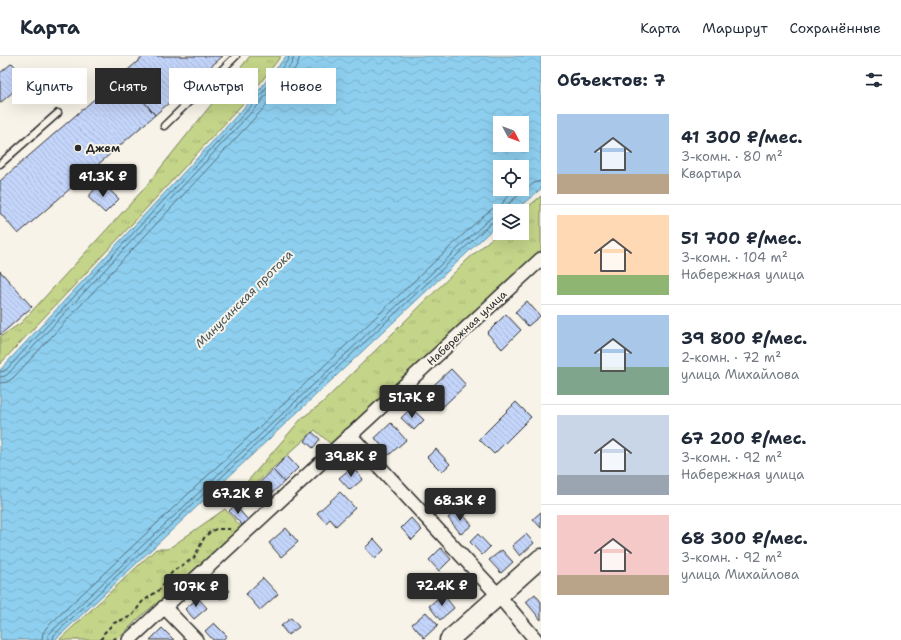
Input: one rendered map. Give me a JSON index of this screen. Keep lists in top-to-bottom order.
{
  "streets": {
    "street": ["Набережная улица"]
  },
  "water": ["Минусинская протока"],
  "places": ["Джем"],
  "north": "bottom right",
  "page": {
    "header": "Карта",
    "nav": ["Карта", "Маршрут", "Сохранённые"],
    "heading": "Объектов: 7",
    "chip": [
      "Купить",
      "Снять",
      "Фильтры",
      "Новое"
    ],
    "list": [
      {
        "name": "41 300 ₽/мес.",
        "note": "3-комн. · 80 m² · Квартира"
      },
      {
        "name": "51 700 ₽/мес.",
        "note": "3-комн. · 104 m² · Набережная улица"
      },
      {
        "name": "39 800 ₽/мес.",
        "note": "2-комн. · 72 m² · улица Михайлова"
      },
      {
        "name": "67 200 ₽/мес.",
        "note": "3-комн. · 92 m² · Набережная улица"
      },
      {
        "name": "68 300 ₽/мес.",
        "note": "3-комн. · 92 m² · улица Михайлова"
      }
    ],
    "price": [
      "41.3K ₽",
      "51.7K ₽",
      "39.8K ₽",
      "67.2K ₽",
      "68.3K ₽",
      "72.4K ₽",
      "107K ₽"
    ]
  }
}
